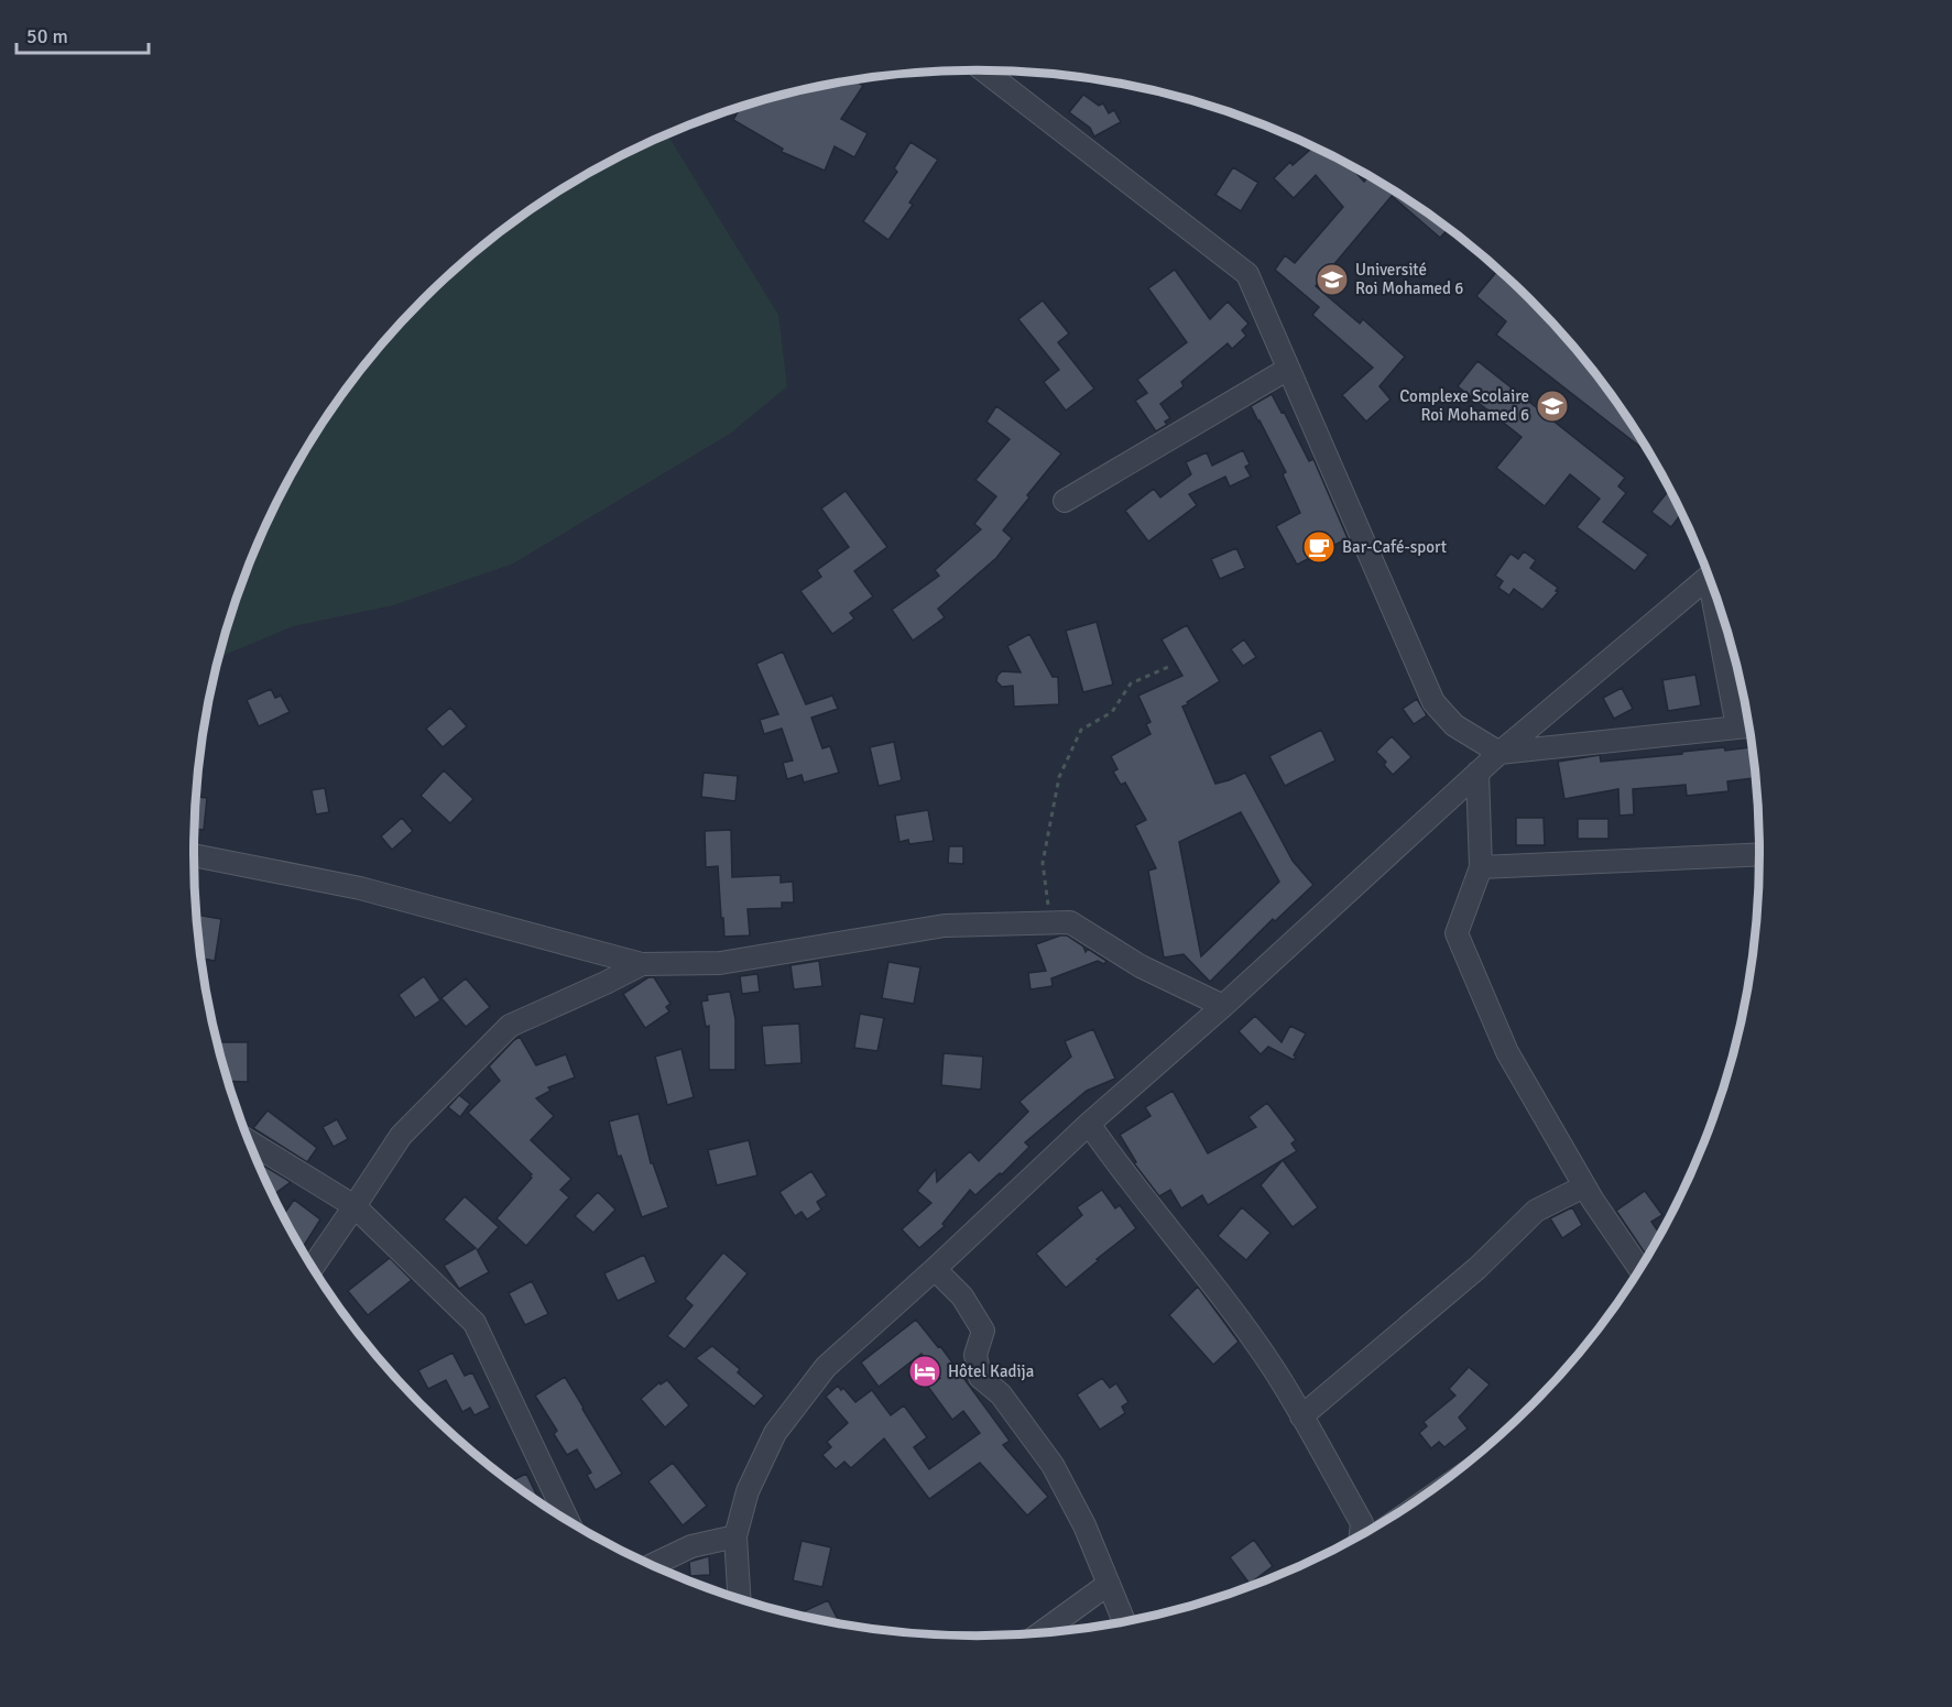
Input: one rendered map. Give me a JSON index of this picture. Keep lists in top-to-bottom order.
{
  "places": {
    "school or university": ["Université Roi Mohamed 6", "Complexe Scolaire Roi Mohamed 6"],
    "cafe": ["Bar-Café-sport"],
    "hotel": ["Hôtel Kadija"]
  },
  "scale_bar": "50 m"
}
